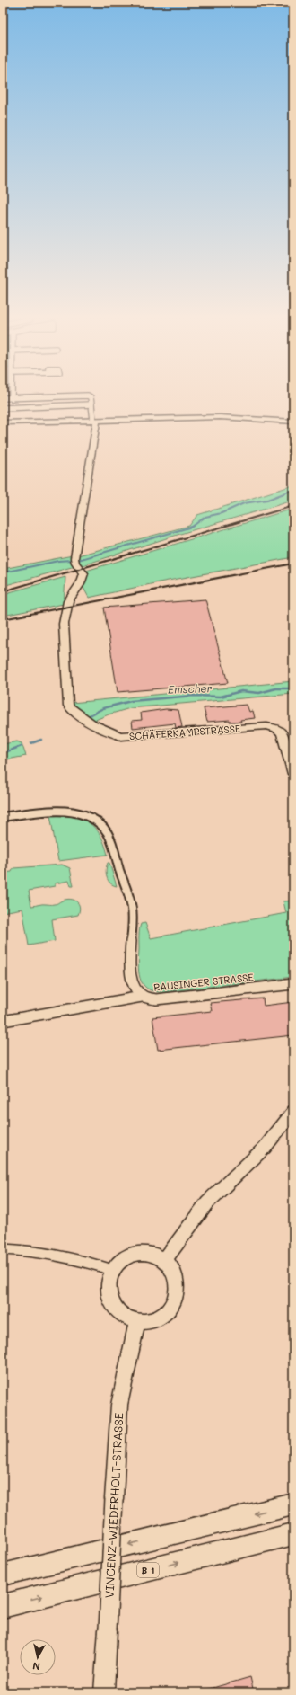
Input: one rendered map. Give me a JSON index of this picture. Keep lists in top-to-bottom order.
{
  "streets": {
    "highway": ["B 1"],
    "street": ["SCHÄFERKAMPSTRASSE", "RAUSINGER STRASSE", "VINCENZ-WIEDERHOLT-STRASSE"]
  },
  "water": ["Emscher"],
  "north": "bottom"
}
